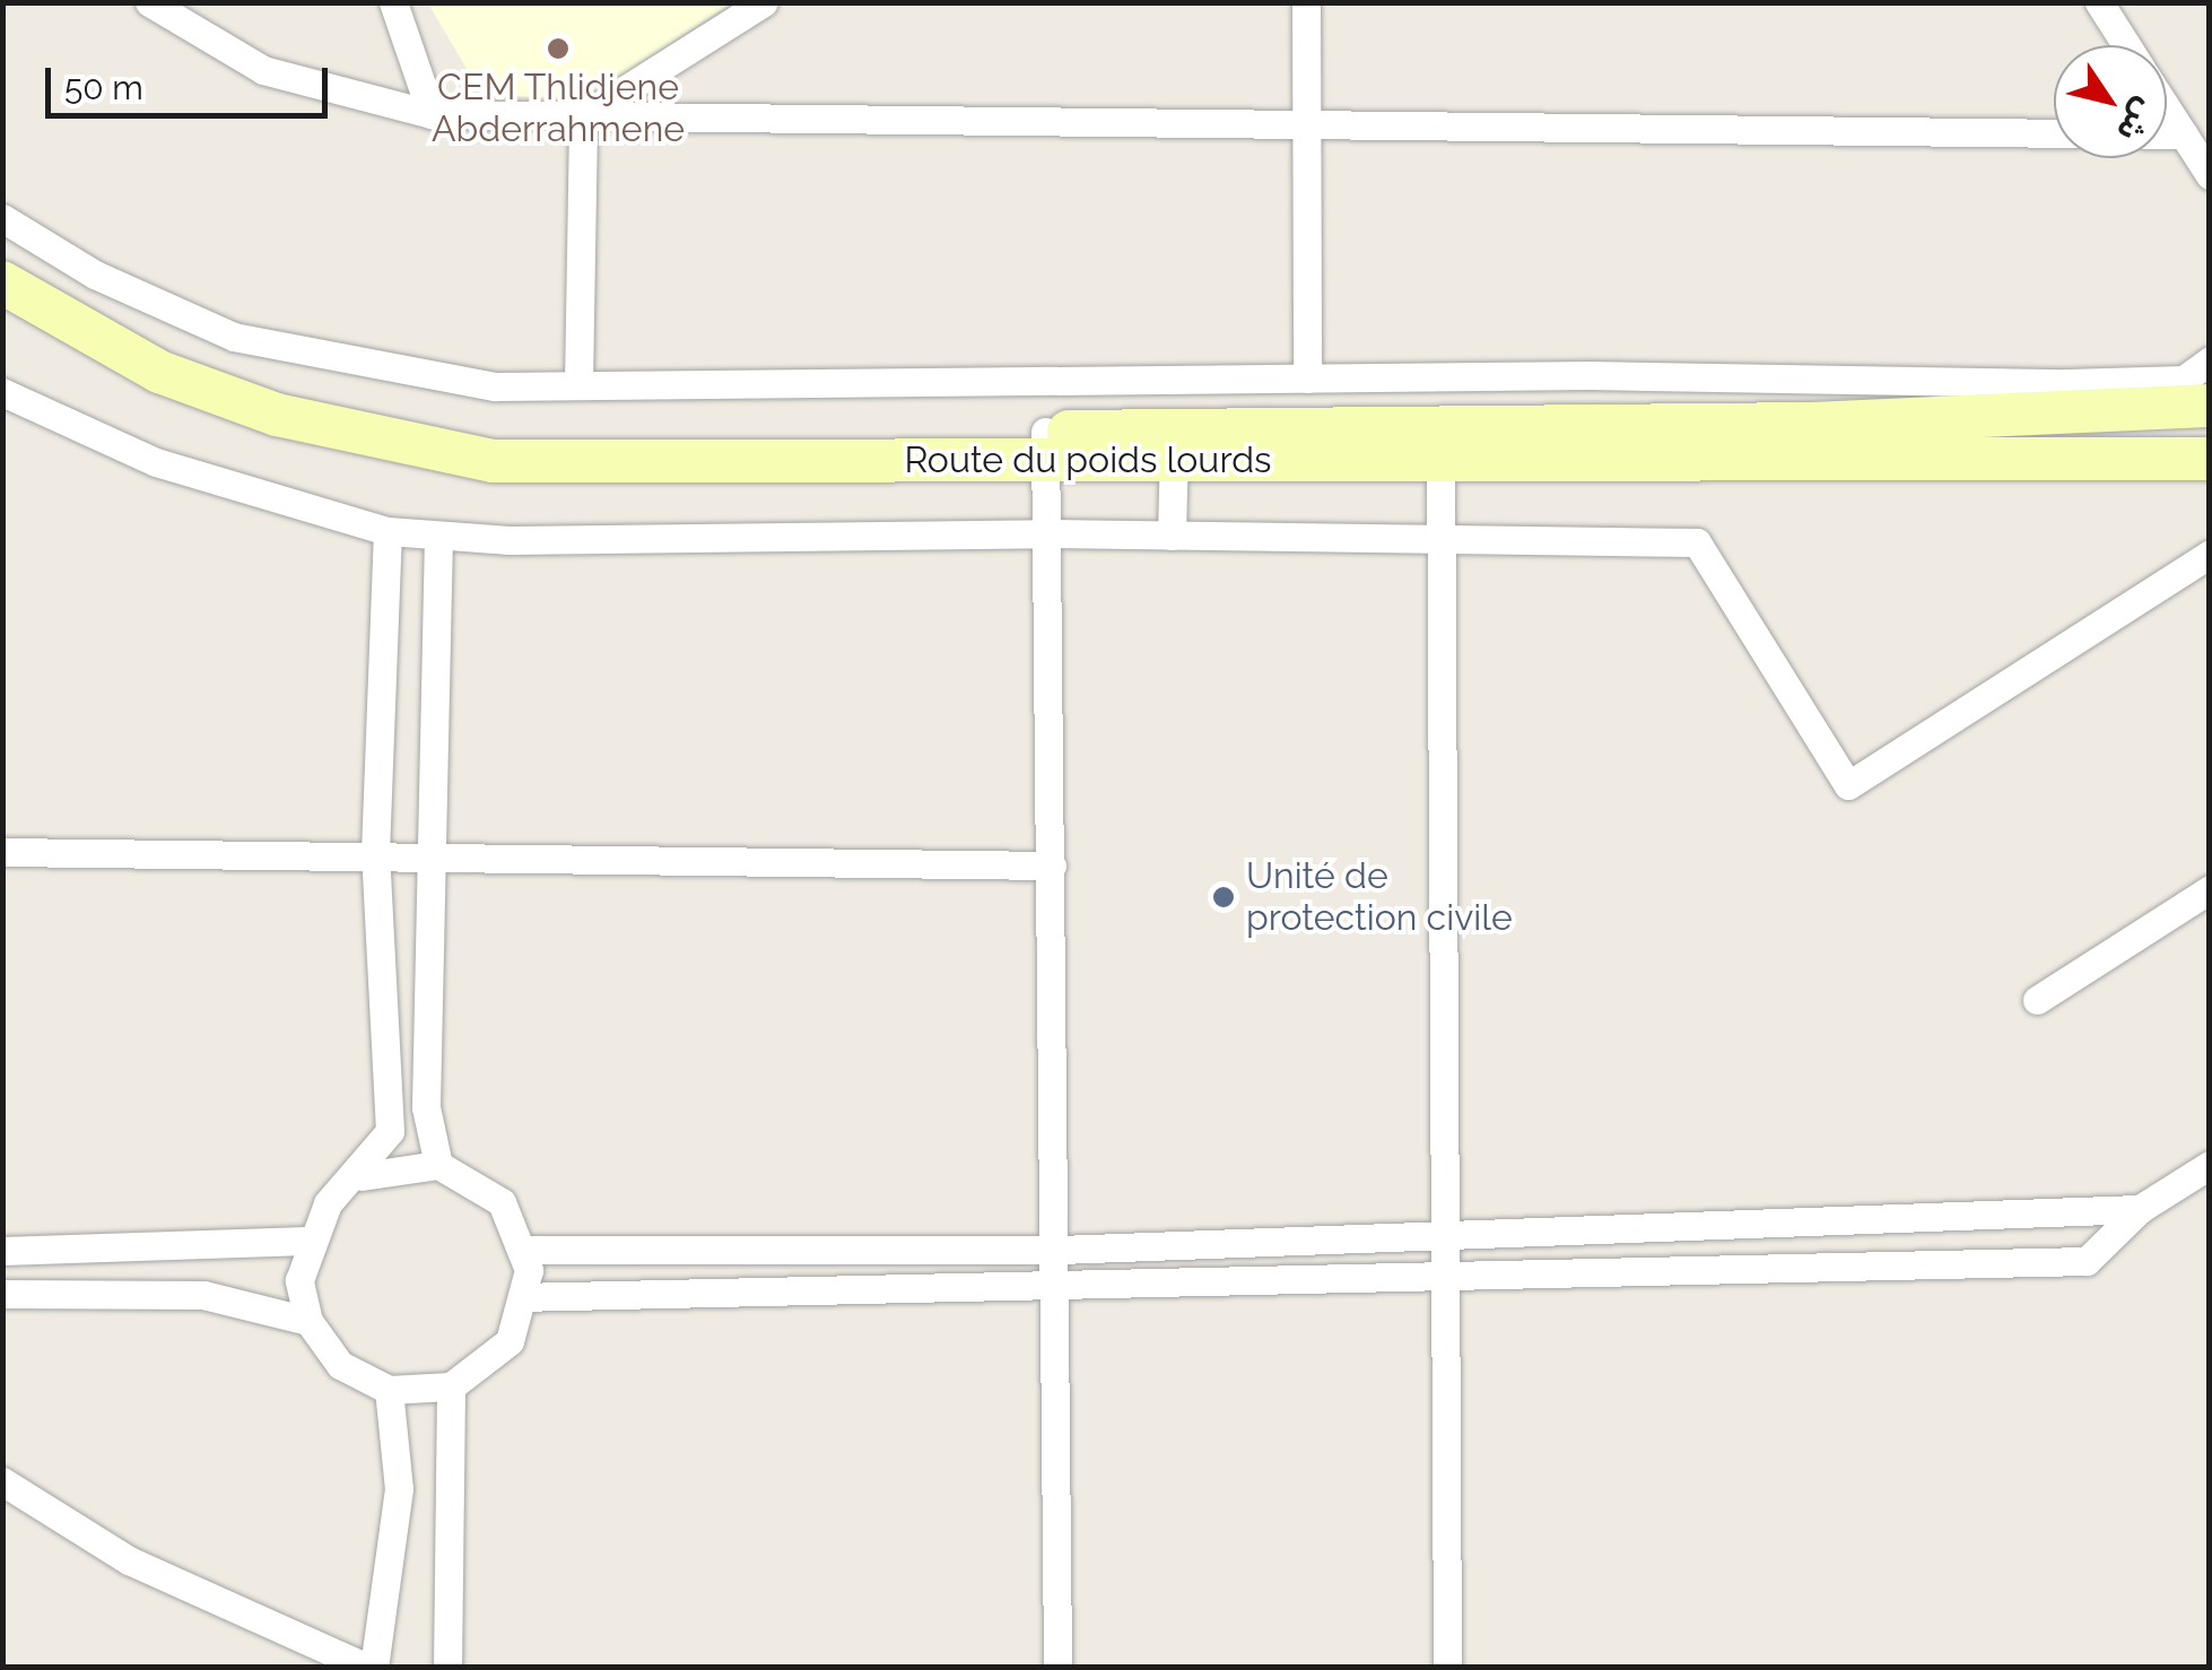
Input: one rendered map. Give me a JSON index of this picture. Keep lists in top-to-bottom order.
{
  "places": ["CEM Thlidjene Abderrahmene", "Unité de protection civile"],
  "scale_bar": "50 m",
  "north": "bottom right"
}
